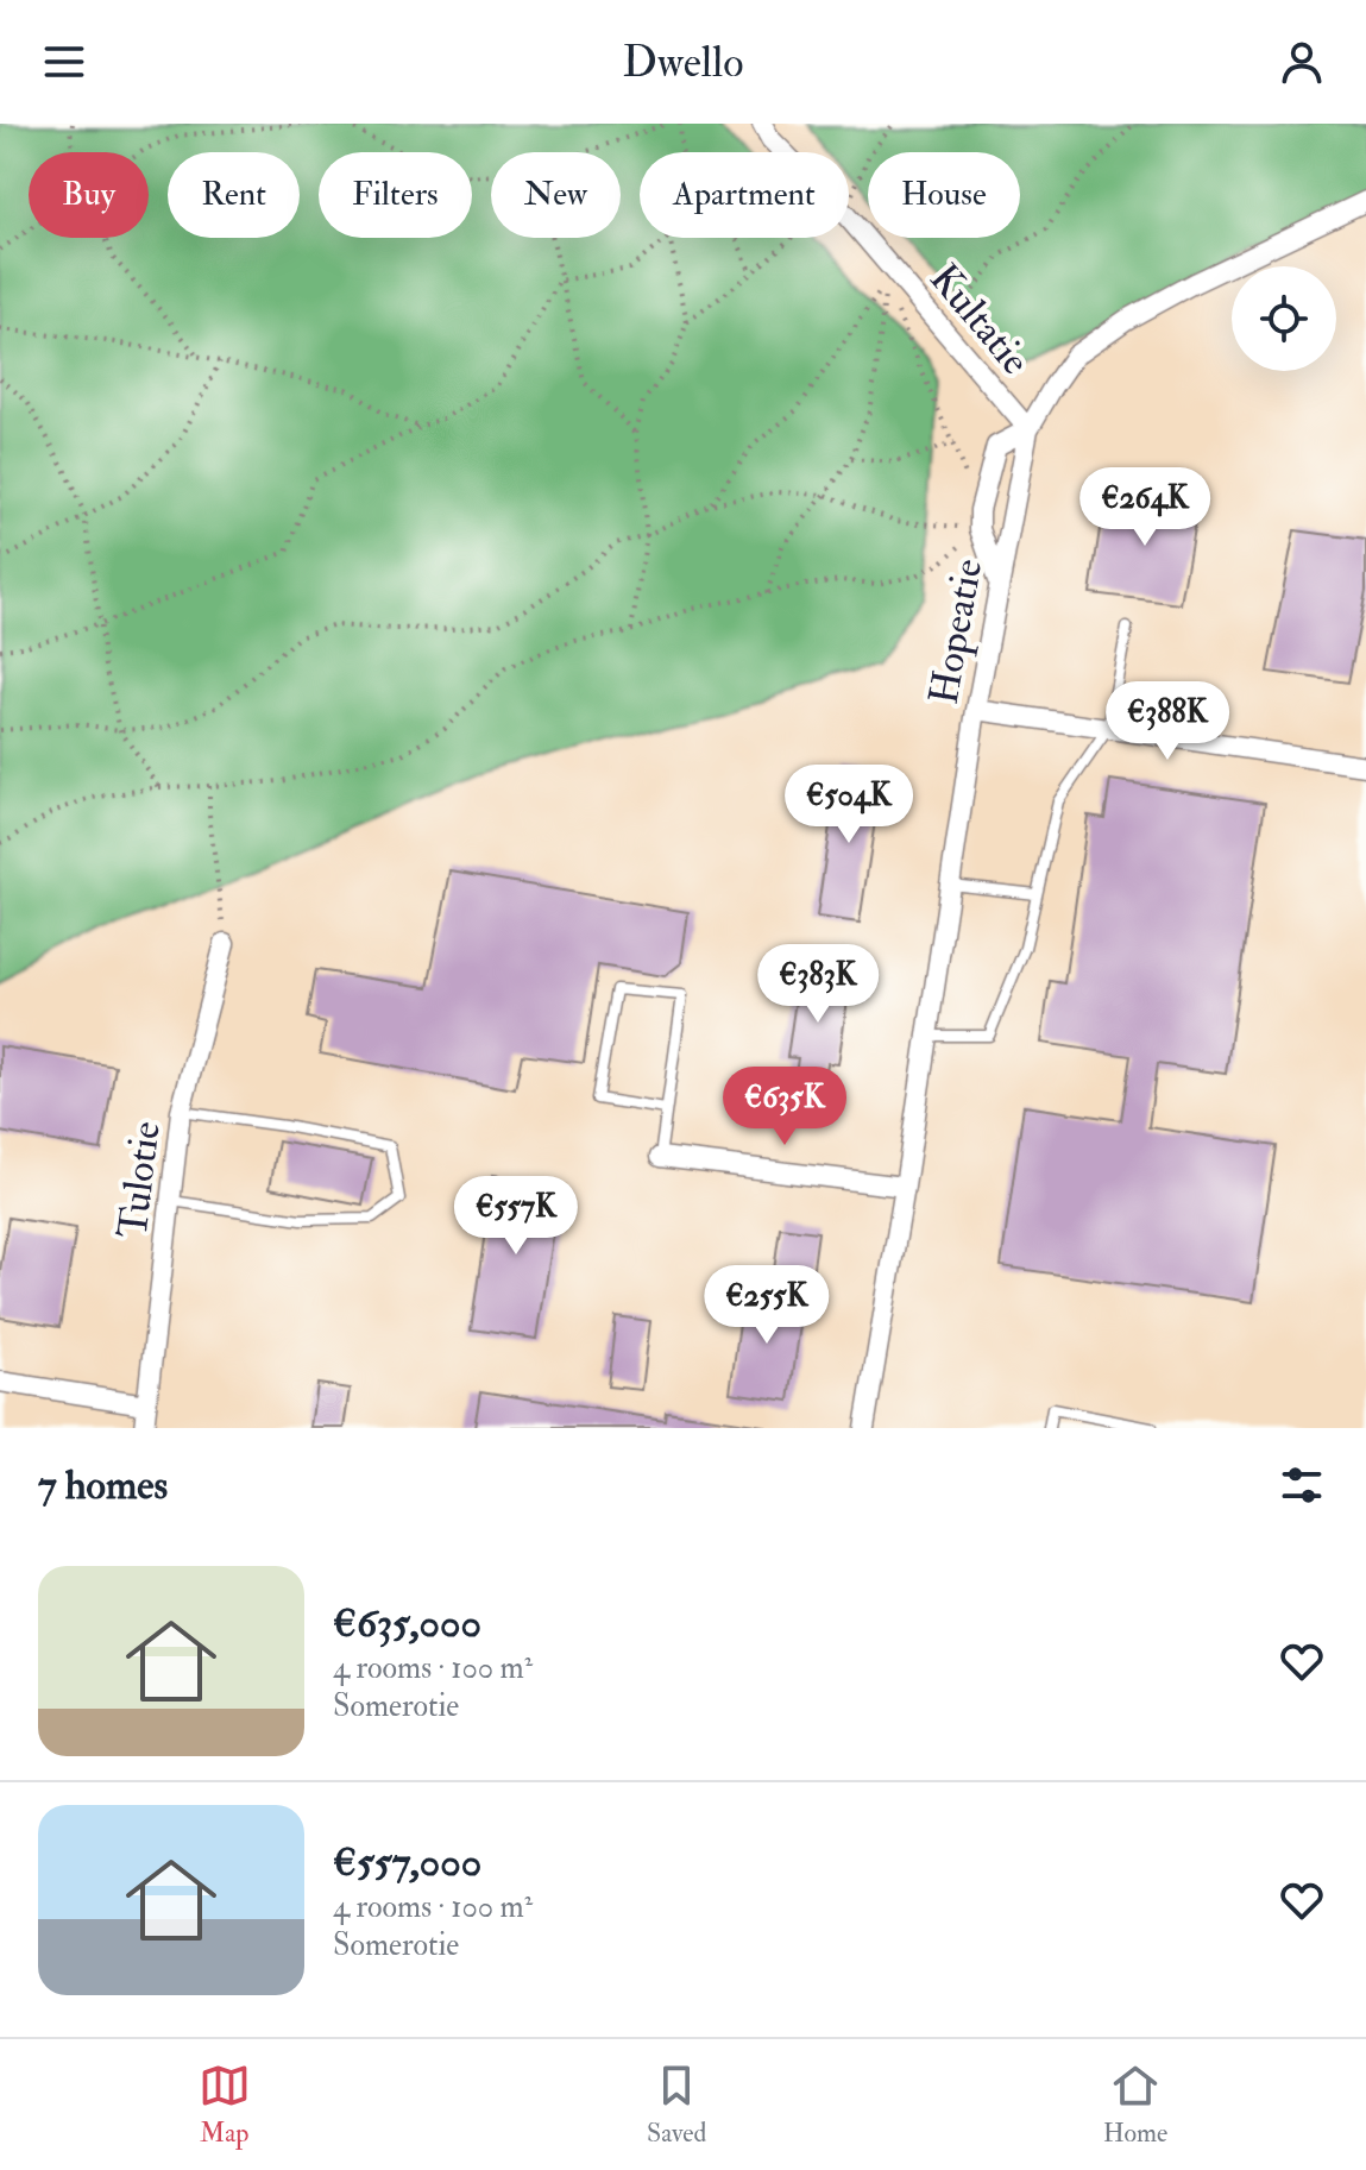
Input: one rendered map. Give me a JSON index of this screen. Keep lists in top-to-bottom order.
{
  "streets": {
    "street": ["Kultatie", "Hopeatie", "Tulotie"]
  },
  "crossings": [
    ["Kultatie", "Hopeatie"]
  ],
  "page": {
    "header": "Dwello",
    "chip": [
      "Buy",
      "Rent",
      "Filters",
      "New",
      "Apartment",
      "House"
    ],
    "price": [
      "€264K",
      "€388K",
      "€504K",
      "€383K",
      "€635K",
      "€557K",
      "€255K"
    ],
    "heading": "7 homes",
    "list": [
      {
        "name": "€635,000",
        "note": "4 rooms · 100 m² · Somerotie"
      },
      {
        "name": "€557,000",
        "note": "4 rooms · 100 m² · Somerotie"
      }
    ],
    "tabs": ["Map", "Saved", "Home"]
  }
}
